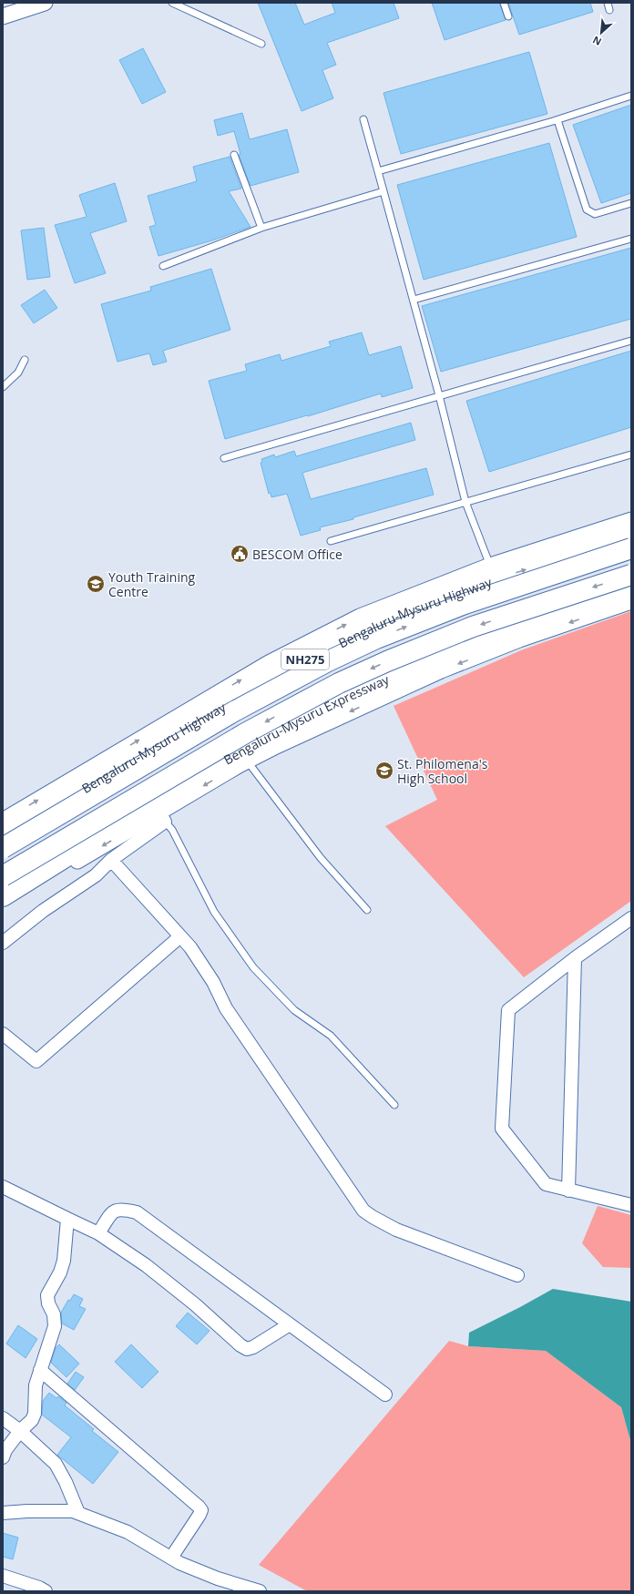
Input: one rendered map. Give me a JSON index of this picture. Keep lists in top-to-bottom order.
{
  "streets": {
    "highway": ["Bengaluru-Mysuru Highway", "NH275", "Bengaluru-Mysuru Expressway"]
  },
  "crossings": [
    ["Bengaluru-Mysuru Highway", "NH275"]
  ],
  "places": {
    "public building": ["BESCOM Office"],
    "school or university": ["Youth Training Centre", "St. Philomena's High School"]
  },
  "north": "bottom left"
}
